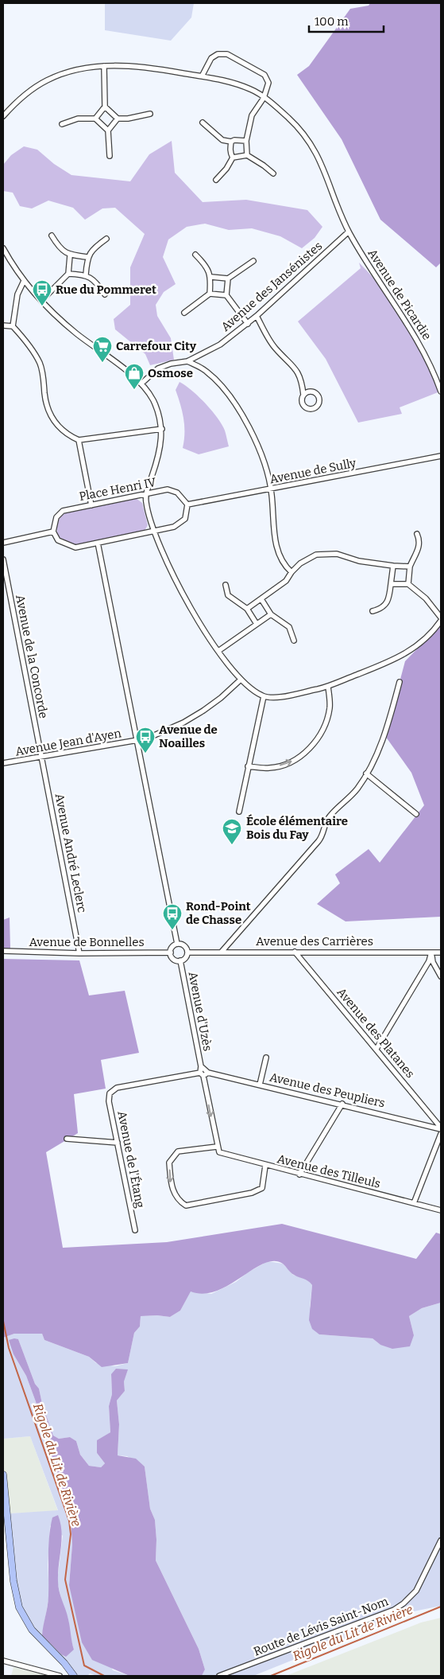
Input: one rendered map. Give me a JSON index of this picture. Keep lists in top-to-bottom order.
{
  "streets": {
    "street": [
      "Avenue des Jansénistes",
      "Avenue de Picardie",
      "Avenue de Sully",
      "Place Henri IV",
      "Avenue de la Concorde",
      "Avenue Jean d'Ayen",
      "Avenue André Leclerc",
      "Avenue des Carrières",
      "Avenue de Bonnelles",
      "Avenue d'Uzès",
      "Avenue des Platanes",
      "Avenue des Peupliers",
      "Avenue de l'Étang",
      "Avenue des Tilleuls",
      "Route de Lévis Saint-Nom"
    ]
  },
  "crossings": [
    ["Avenue des Jansénistes", "Avenue de Picardie"],
    ["Avenue de Sully", "Place Henri IV"],
    ["Avenue de la Concorde", "Avenue Jean d'Ayen"],
    ["Avenue de la Concorde", "Avenue André Leclerc"],
    ["Avenue Jean d'Ayen", "Avenue André Leclerc"],
    ["Avenue André Leclerc", "Avenue de Bonnelles"],
    ["Avenue des Carrières", "Avenue de Bonnelles"],
    ["Avenue des Carrières", "Avenue d'Uzès"],
    ["Avenue des Carrières", "Avenue des Platanes"],
    ["Avenue de Bonnelles", "Avenue d'Uzès"],
    ["Avenue d'Uzès", "Avenue des Peupliers"],
    ["Avenue d'Uzès", "Avenue de l'Étang"],
    ["Avenue des Platanes", "Avenue des Peupliers"],
    ["Avenue des Peupliers", "Avenue de l'Étang"]
  ],
  "water": ["Rigole du Lit de Rivière"],
  "places": {
    "bus stop": ["Rue du Pommeret", "Avenue de Noailles", "Rond-Point de Chasse"],
    "supermarket": ["Carrefour City"],
    "shop": ["Osmose"],
    "school or university": ["École élémentaire Bois du Fay"]
  },
  "scale_bar": "100 m"
}
